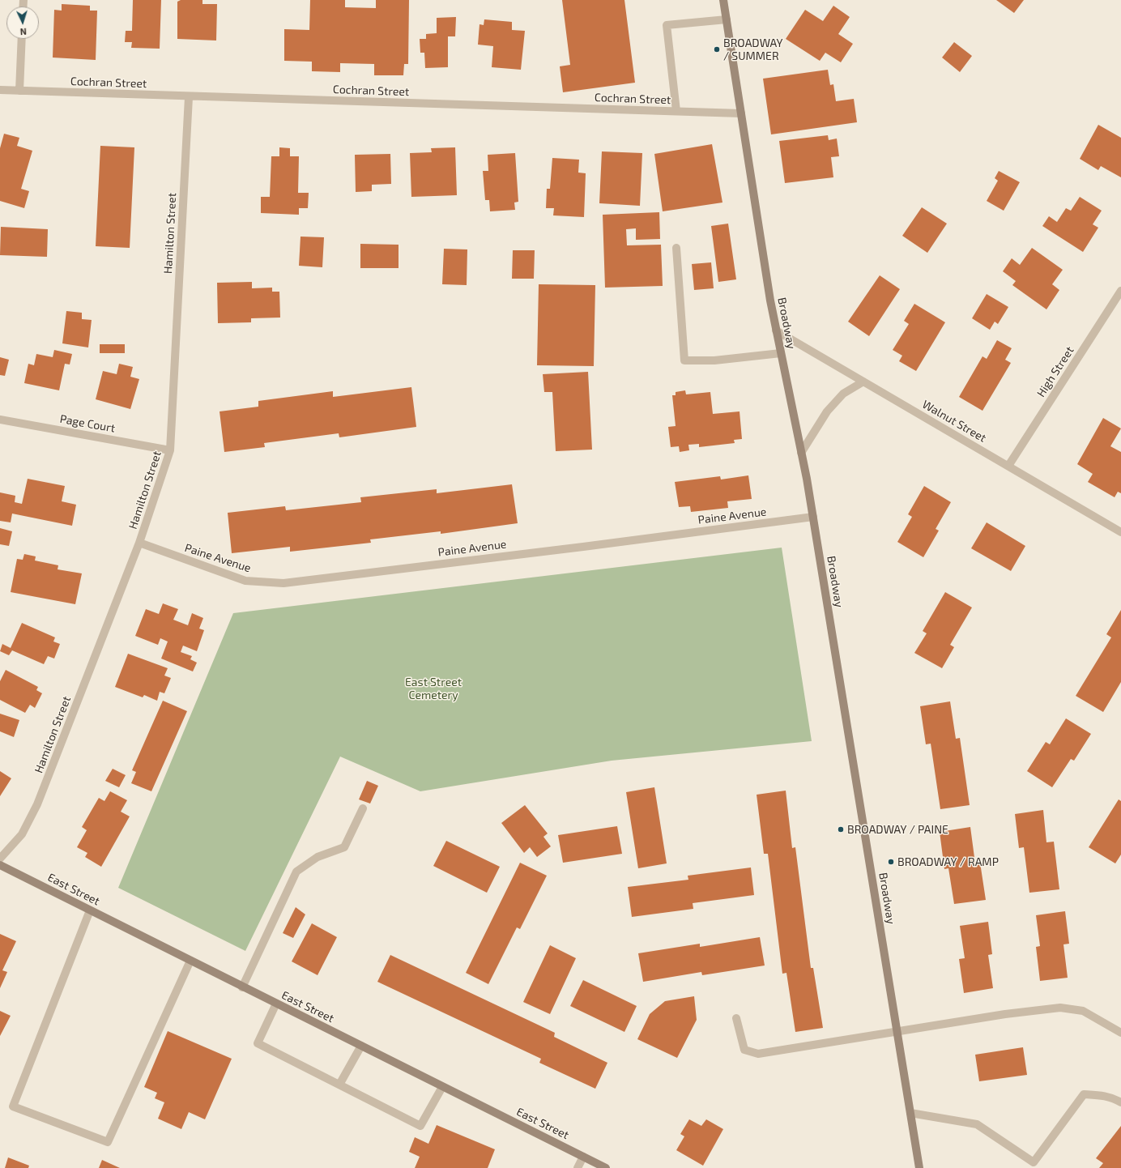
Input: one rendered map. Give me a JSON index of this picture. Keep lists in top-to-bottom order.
{
  "streets": {
    "main road": ["Broadway", "East Street"],
    "street": [
      "Cochran Street",
      "Hamilton Street",
      "High Street",
      "Walnut Street",
      "Page Court",
      "Paine Avenue"
    ]
  },
  "crossings": [
    ["Cochran Street", "Hamilton Street"],
    ["Cochran Street", "Broadway"],
    ["Hamilton Street", "Page Court"],
    ["Hamilton Street", "Paine Avenue"],
    ["Broadway", "Walnut Street"],
    ["Broadway", "Paine Avenue"],
    ["High Street", "Walnut Street"]
  ],
  "parks": ["East Street Cemetery"],
  "places": ["BROADWAY / SUMMER", "BROADWAY / PAINE", "BROADWAY / RAMP"],
  "north": "bottom"
}
